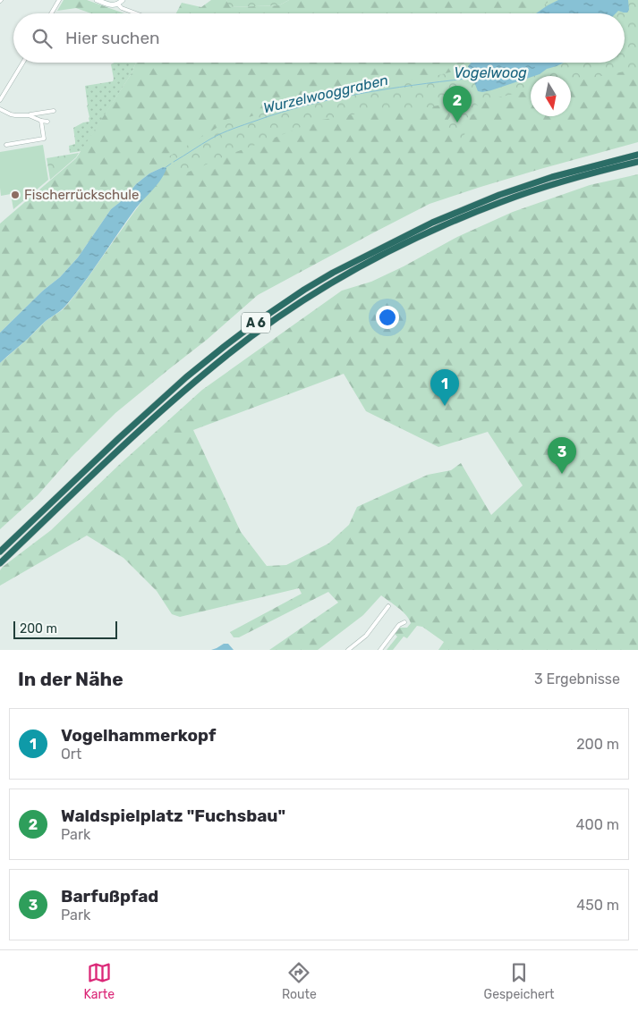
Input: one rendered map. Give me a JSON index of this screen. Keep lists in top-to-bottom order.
{
  "streets": {
    "highway": ["A 6"]
  },
  "water": ["Vogelwoog", "Wurzelwooggraben"],
  "places": ["Fischerrückschule"],
  "scale_bar": "200 m",
  "north": "bottom",
  "page": {
    "search": "Hier suchen",
    "pins": ["2", "1", "3"],
    "scale": "200 m",
    "heading": ["In der Nähe", "3 Ergebnisse"],
    "list": [
      {
        "mark": "1",
        "name": "Vogelhammerkopf",
        "note": "Ort",
        "value": "200 m"
      },
      {
        "mark": "2",
        "name": "Waldspielplatz \"Fuchsbau\"",
        "note": "Park",
        "value": "400 m"
      },
      {
        "mark": "3",
        "name": "Barfußpfad",
        "note": "Park",
        "value": "450 m"
      }
    ],
    "nav": ["Karte", "Route", "Gespeichert"]
  }
}
